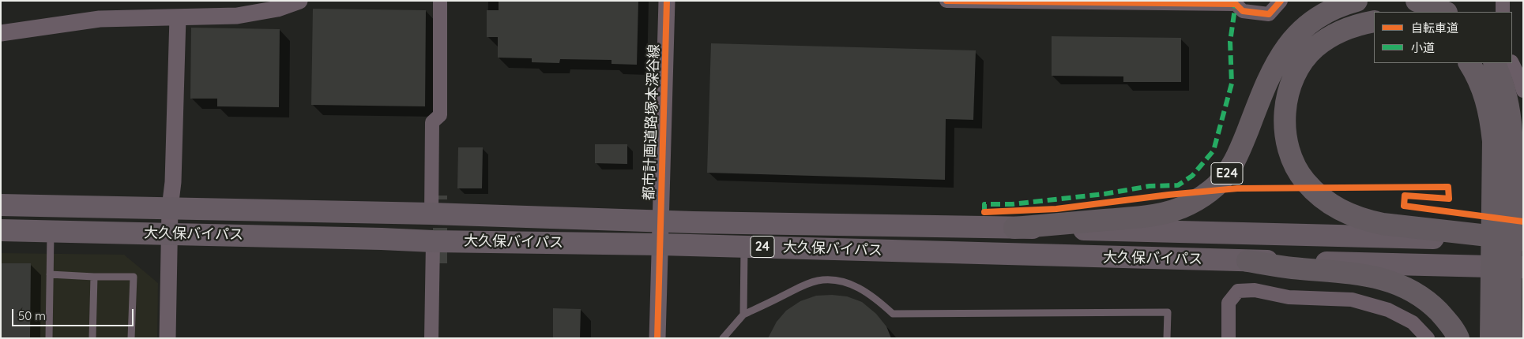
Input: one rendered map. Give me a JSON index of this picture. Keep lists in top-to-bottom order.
{
  "streets": {
    "highway": ["E24", "大久保バイパス", "24"],
    "street": ["都市計画道路塚本深谷線"]
  },
  "crossings": [
    ["都市計画道路塚本深谷線", "大久保バイパス"],
    ["E24", "大久保バイパス"]
  ],
  "legend": ["自転車道", "小道"],
  "scale_bar": "50 m"
}
